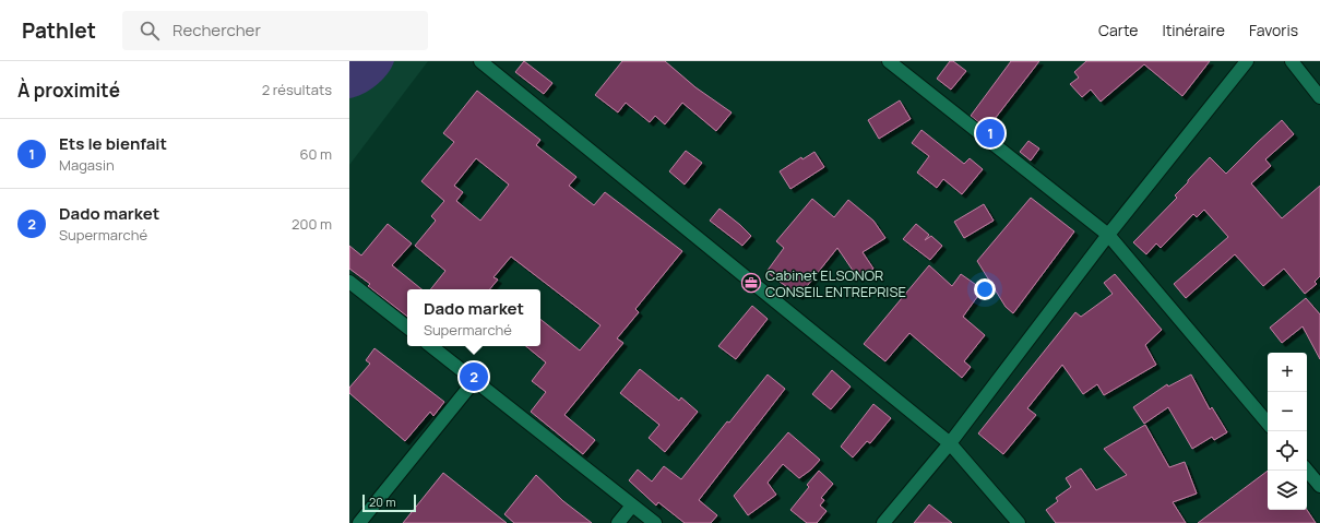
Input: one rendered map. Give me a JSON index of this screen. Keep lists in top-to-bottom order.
{
  "places": {
    "office": ["Cabinet ELSONOR CONSEIL ENTREPRISE"]
  },
  "scale_bar": "20 m",
  "page": {
    "header": "Pathlet",
    "search": "Rechercher",
    "nav": ["Carte", "Itinéraire", "Favoris"],
    "heading": ["À proximité", "2 résultats"],
    "pins": ["1", "2"],
    "list": [
      {
        "mark": "1",
        "name": "Ets le bienfait",
        "note": "Magasin",
        "value": "60 m"
      },
      {
        "mark": "2",
        "name": "Dado market",
        "note": "Supermarché",
        "value": "200 m"
      }
    ],
    "popup": ["Dado market", "Supermarché"],
    "map_buttons": ["+", "−"],
    "scale": "20 m"
  }
}
